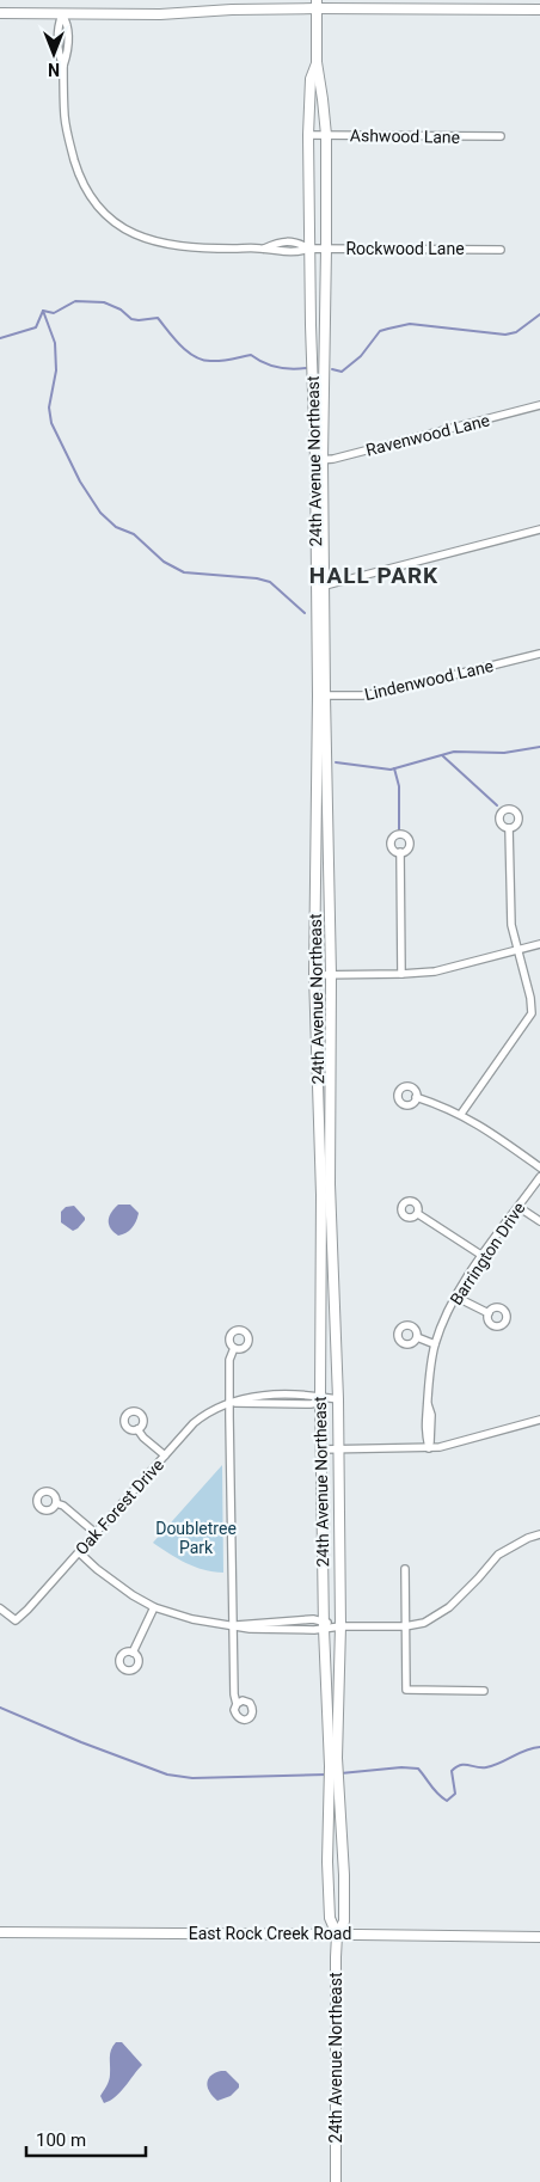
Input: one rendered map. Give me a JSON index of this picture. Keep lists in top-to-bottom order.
{
  "streets": {
    "street": [
      "Ashwood Lane",
      "Rockwood Lane",
      "Ravenwood Lane",
      "24th Avenue Northeast",
      "Lindenwood Lane",
      "Barrington Drive",
      "Oak Forest Drive",
      "East Rock Creek Road"
    ]
  },
  "crossings": [
    ["Ashwood Lane", "24th Avenue Northeast"],
    ["Rockwood Lane", "24th Avenue Northeast"],
    ["Ravenwood Lane", "24th Avenue Northeast"],
    ["24th Avenue Northeast", "Lindenwood Lane"],
    ["24th Avenue Northeast", "Oak Forest Drive"],
    ["24th Avenue Northeast", "East Rock Creek Road"]
  ],
  "districts": ["HALL PARK"],
  "parks": ["Doubletree Park"],
  "scale_bar": "100 m",
  "north": "bottom"
}
